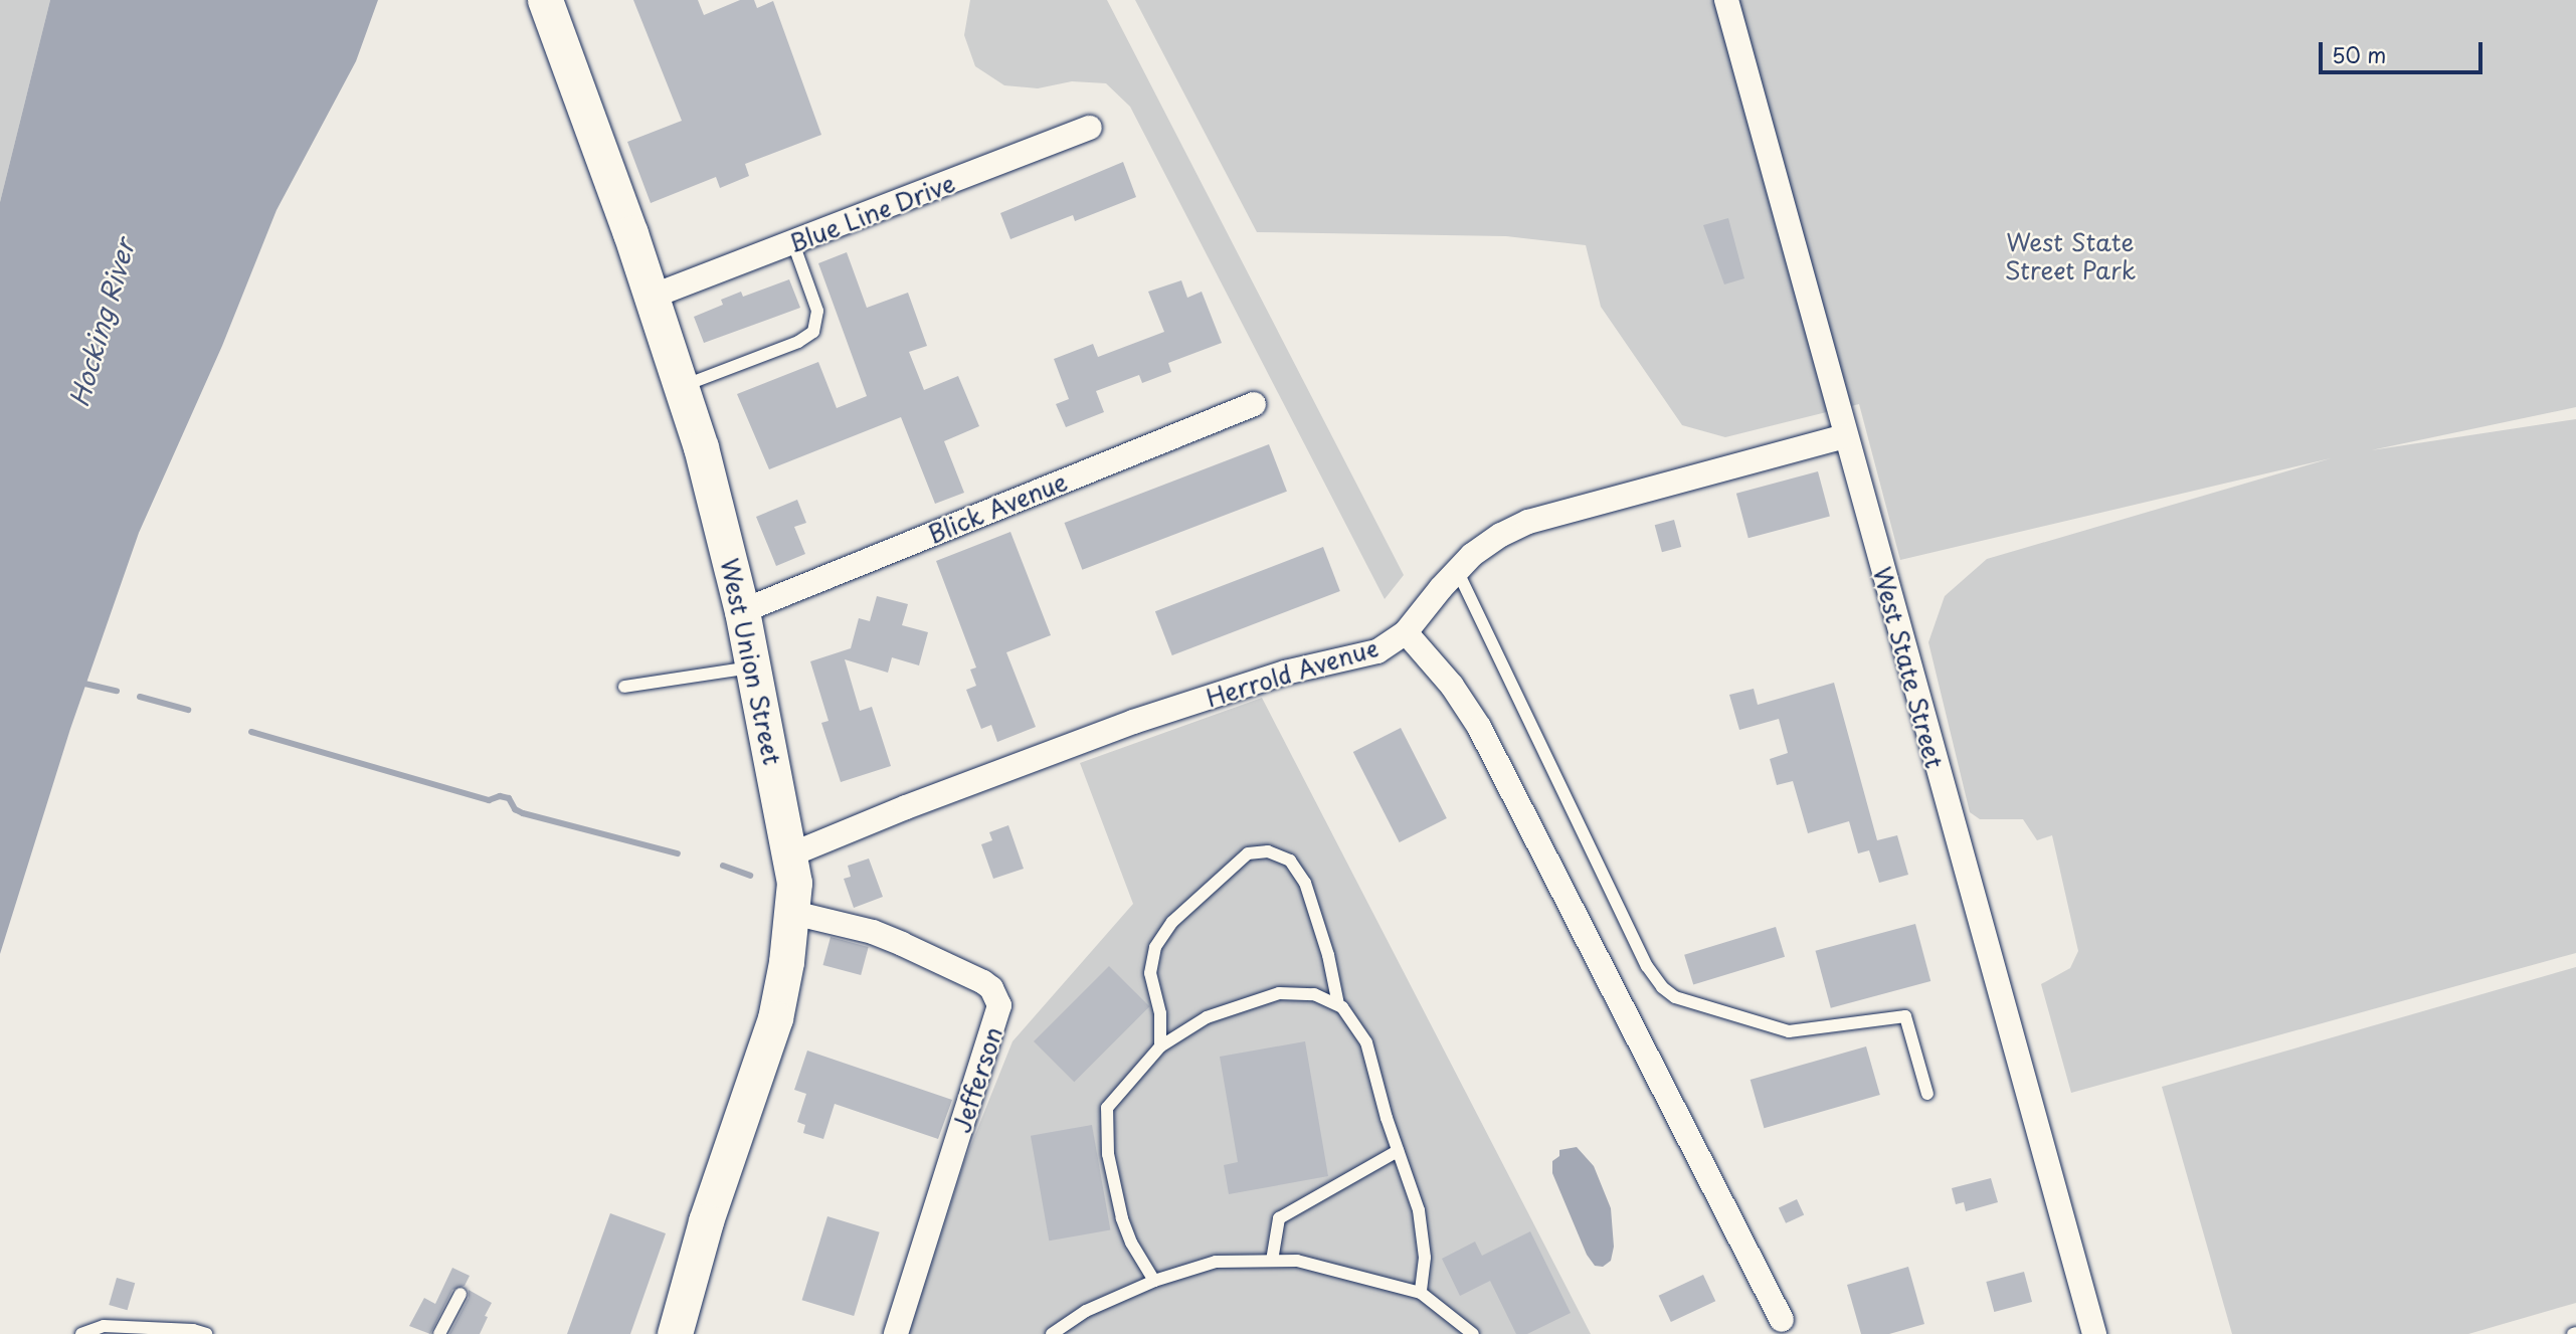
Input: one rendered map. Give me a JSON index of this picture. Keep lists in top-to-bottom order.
{
  "streets": {
    "main road": ["West Union Street"],
    "street": [
      "Blue Line Drive",
      "Blick Avenue",
      "West State Street",
      "Herrold Avenue",
      "Jefferson"
    ]
  },
  "crossings": [
    ["Blue Line Drive", "West Union Street"],
    ["Blick Avenue", "West Union Street"],
    ["West Union Street", "Herrold Avenue"],
    ["West Union Street", "Jefferson"],
    ["West State Street", "Herrold Avenue"]
  ],
  "water": ["Hocking River"],
  "parks": ["West State Street Park"],
  "scale_bar": "50 m"
}
